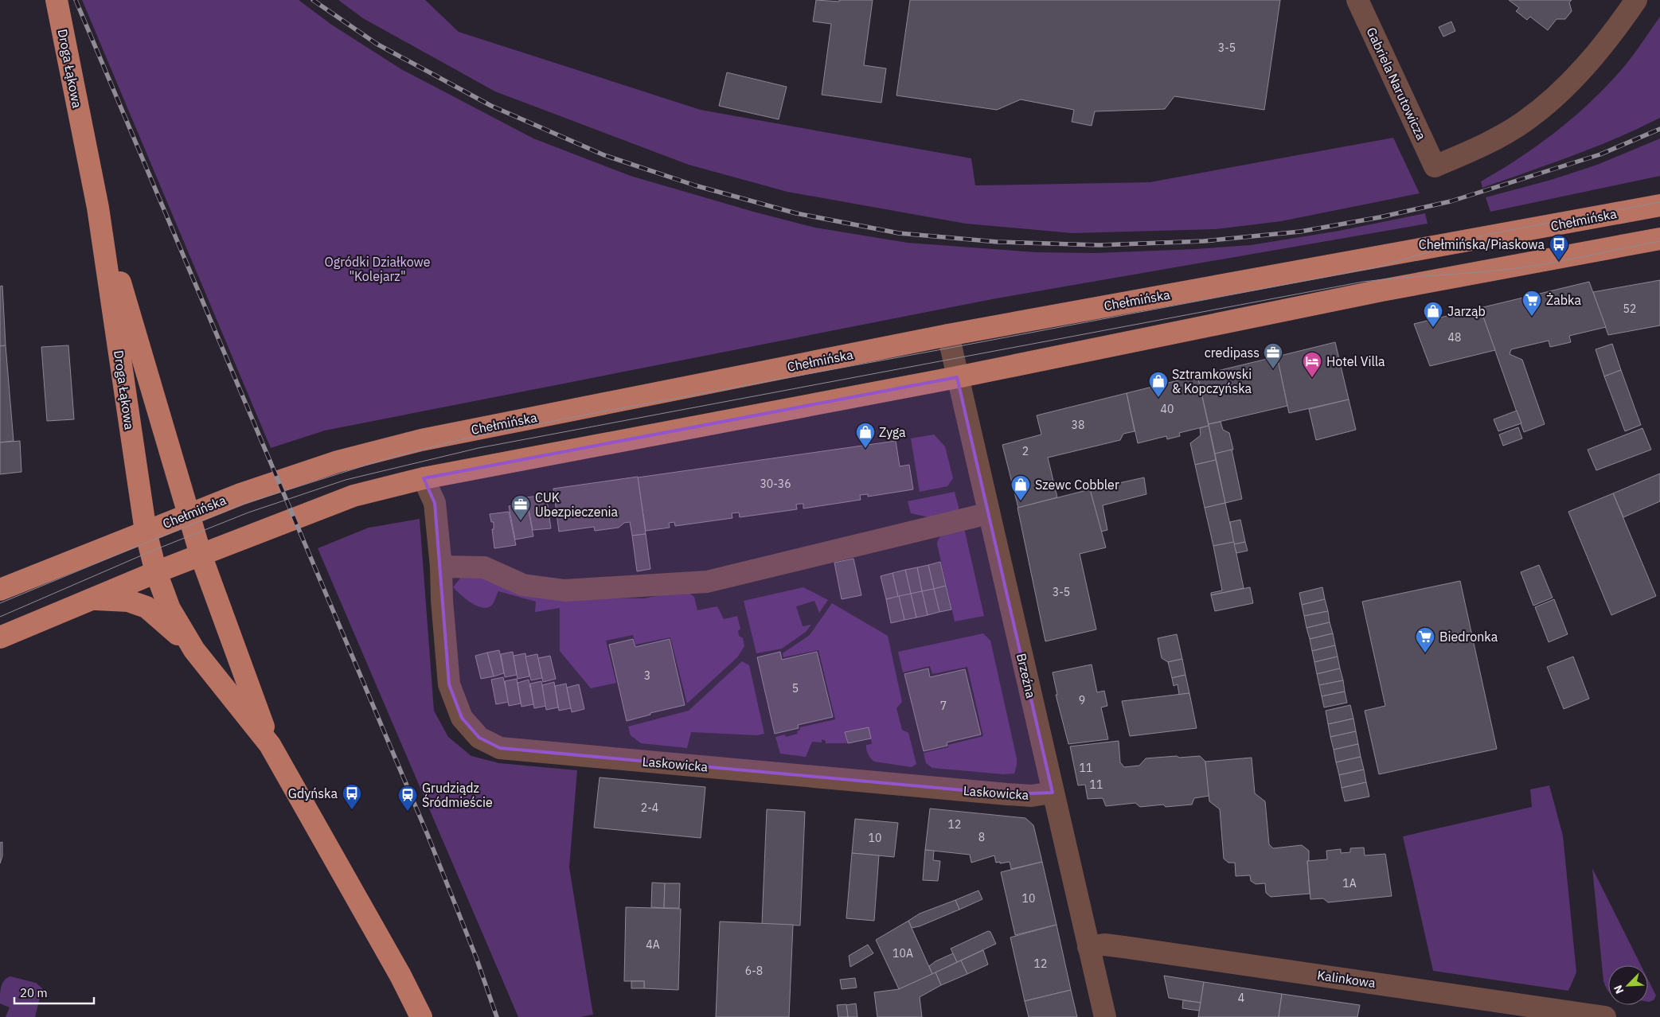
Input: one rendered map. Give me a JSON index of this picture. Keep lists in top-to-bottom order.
{
  "streets": {
    "main road": ["Droga Łąkowa", "Chełmińska"],
    "street": [
      "Gabriela Narutowicza",
      "Brzeźna",
      "Laskowicka",
      "Kalinkowa"
    ]
  },
  "crossings": [
    ["Droga Łąkowa", "Chełmińska"],
    ["Chełmińska", "Brzeźna"],
    ["Brzeźna", "Laskowicka"],
    ["Brzeźna", "Kalinkowa"]
  ],
  "parks": ["Ogródki Działkowe \"Kolejarz\""],
  "places": {
    "bus stop": ["Chełmińska/Piaskowa", "Gdyńska"],
    "supermarket": ["Żabka", "Biedronka"],
    "shop": [
      "Jarząb",
      "Sztramkowski & Kopczyńska",
      "Zyga",
      "Szewc Cobbler"
    ],
    "office": ["credipass", "CUK Ubezpieczenia"],
    "hotel": ["Hotel Villa"],
    "station": ["Grudziądz Śródmieście"]
  },
  "house_numbers": [
    "3-5",
    "52",
    "48",
    "40",
    "38",
    "2",
    "30-36",
    "3-5",
    "3",
    "5",
    "9",
    "7",
    "11",
    "11",
    "2-4",
    "12",
    "8",
    "10",
    "1A",
    "10",
    "4A",
    "10A",
    "12",
    "6-8",
    "4"
  ],
  "scale_bar": "20 m",
  "north": "bottom left"
}
